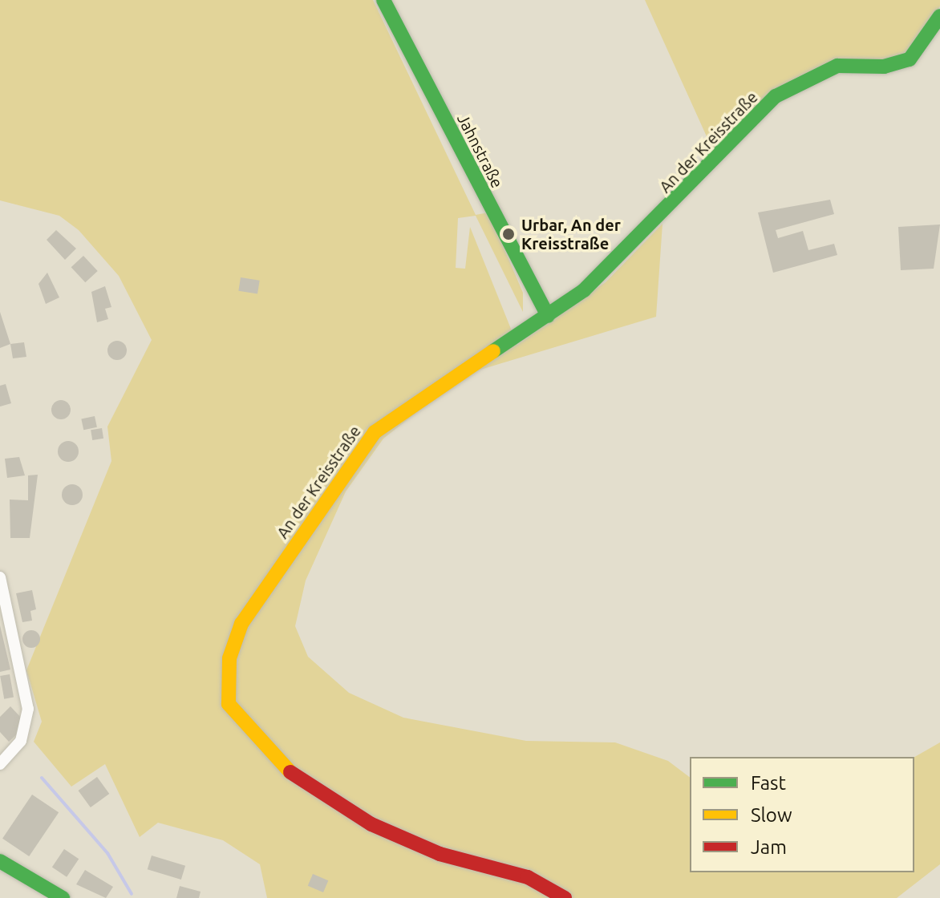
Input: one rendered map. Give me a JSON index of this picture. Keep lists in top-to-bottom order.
{
  "streets": {
    "street": ["An der Kreisstraße", "Jahnstraße"]
  },
  "crossings": [
    ["An der Kreisstraße", "Jahnstraße"]
  ],
  "places": ["Urbar, An der Kreisstraße"],
  "legend": ["Fast", "Slow", "Jam"]
}
